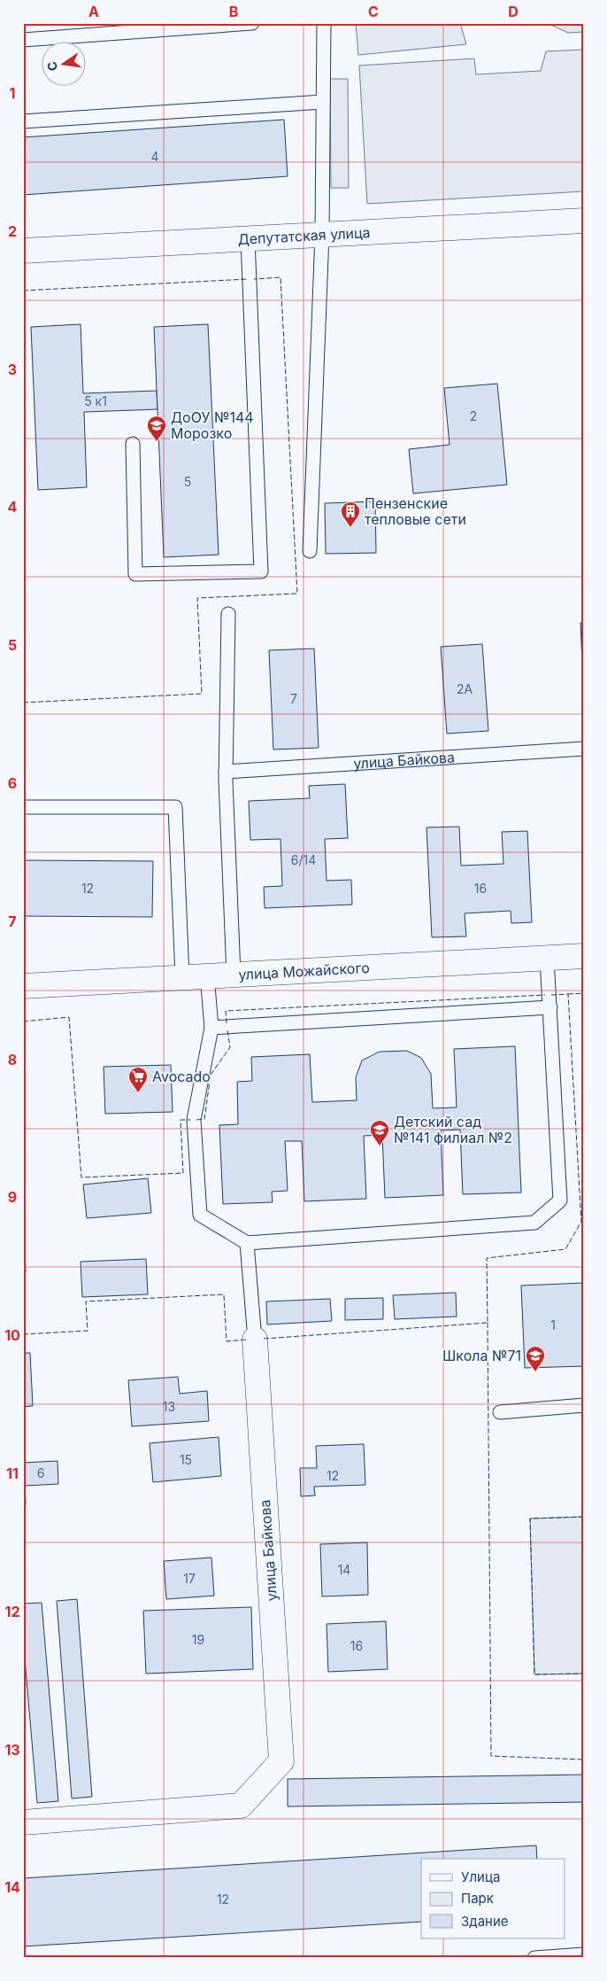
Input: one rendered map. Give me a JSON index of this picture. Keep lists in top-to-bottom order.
{
  "streets": {
    "street": ["Депутатская улица", "улица Байкова", "улица Можайского"]
  },
  "places": {
    "school or university": ["ДоОУ №144 Морозко", "Детский сад №141 филиал №2", "Школа №71"],
    "building": ["Пензенские тепловые сети"],
    "supermarket": ["Avocado"]
  },
  "house_numbers": [
    "4",
    "5 к1",
    "2",
    "5",
    "2А",
    "7",
    "6/14",
    "12",
    "16",
    "1",
    "13",
    "15",
    "6",
    "12",
    "14",
    "17",
    "19",
    "16",
    "12"
  ],
  "legend": ["Улица", "Парк", "Здание"],
  "north": "left",
  "grid": {
    "columns": [
      "A",
      "B",
      "C",
      "D"
    ],
    "rows": [
      "1",
      "2",
      "3",
      "4",
      "5",
      "6",
      "7",
      "8",
      "9",
      "10",
      "11",
      "12",
      "13",
      "14"
    ]
  }
}
